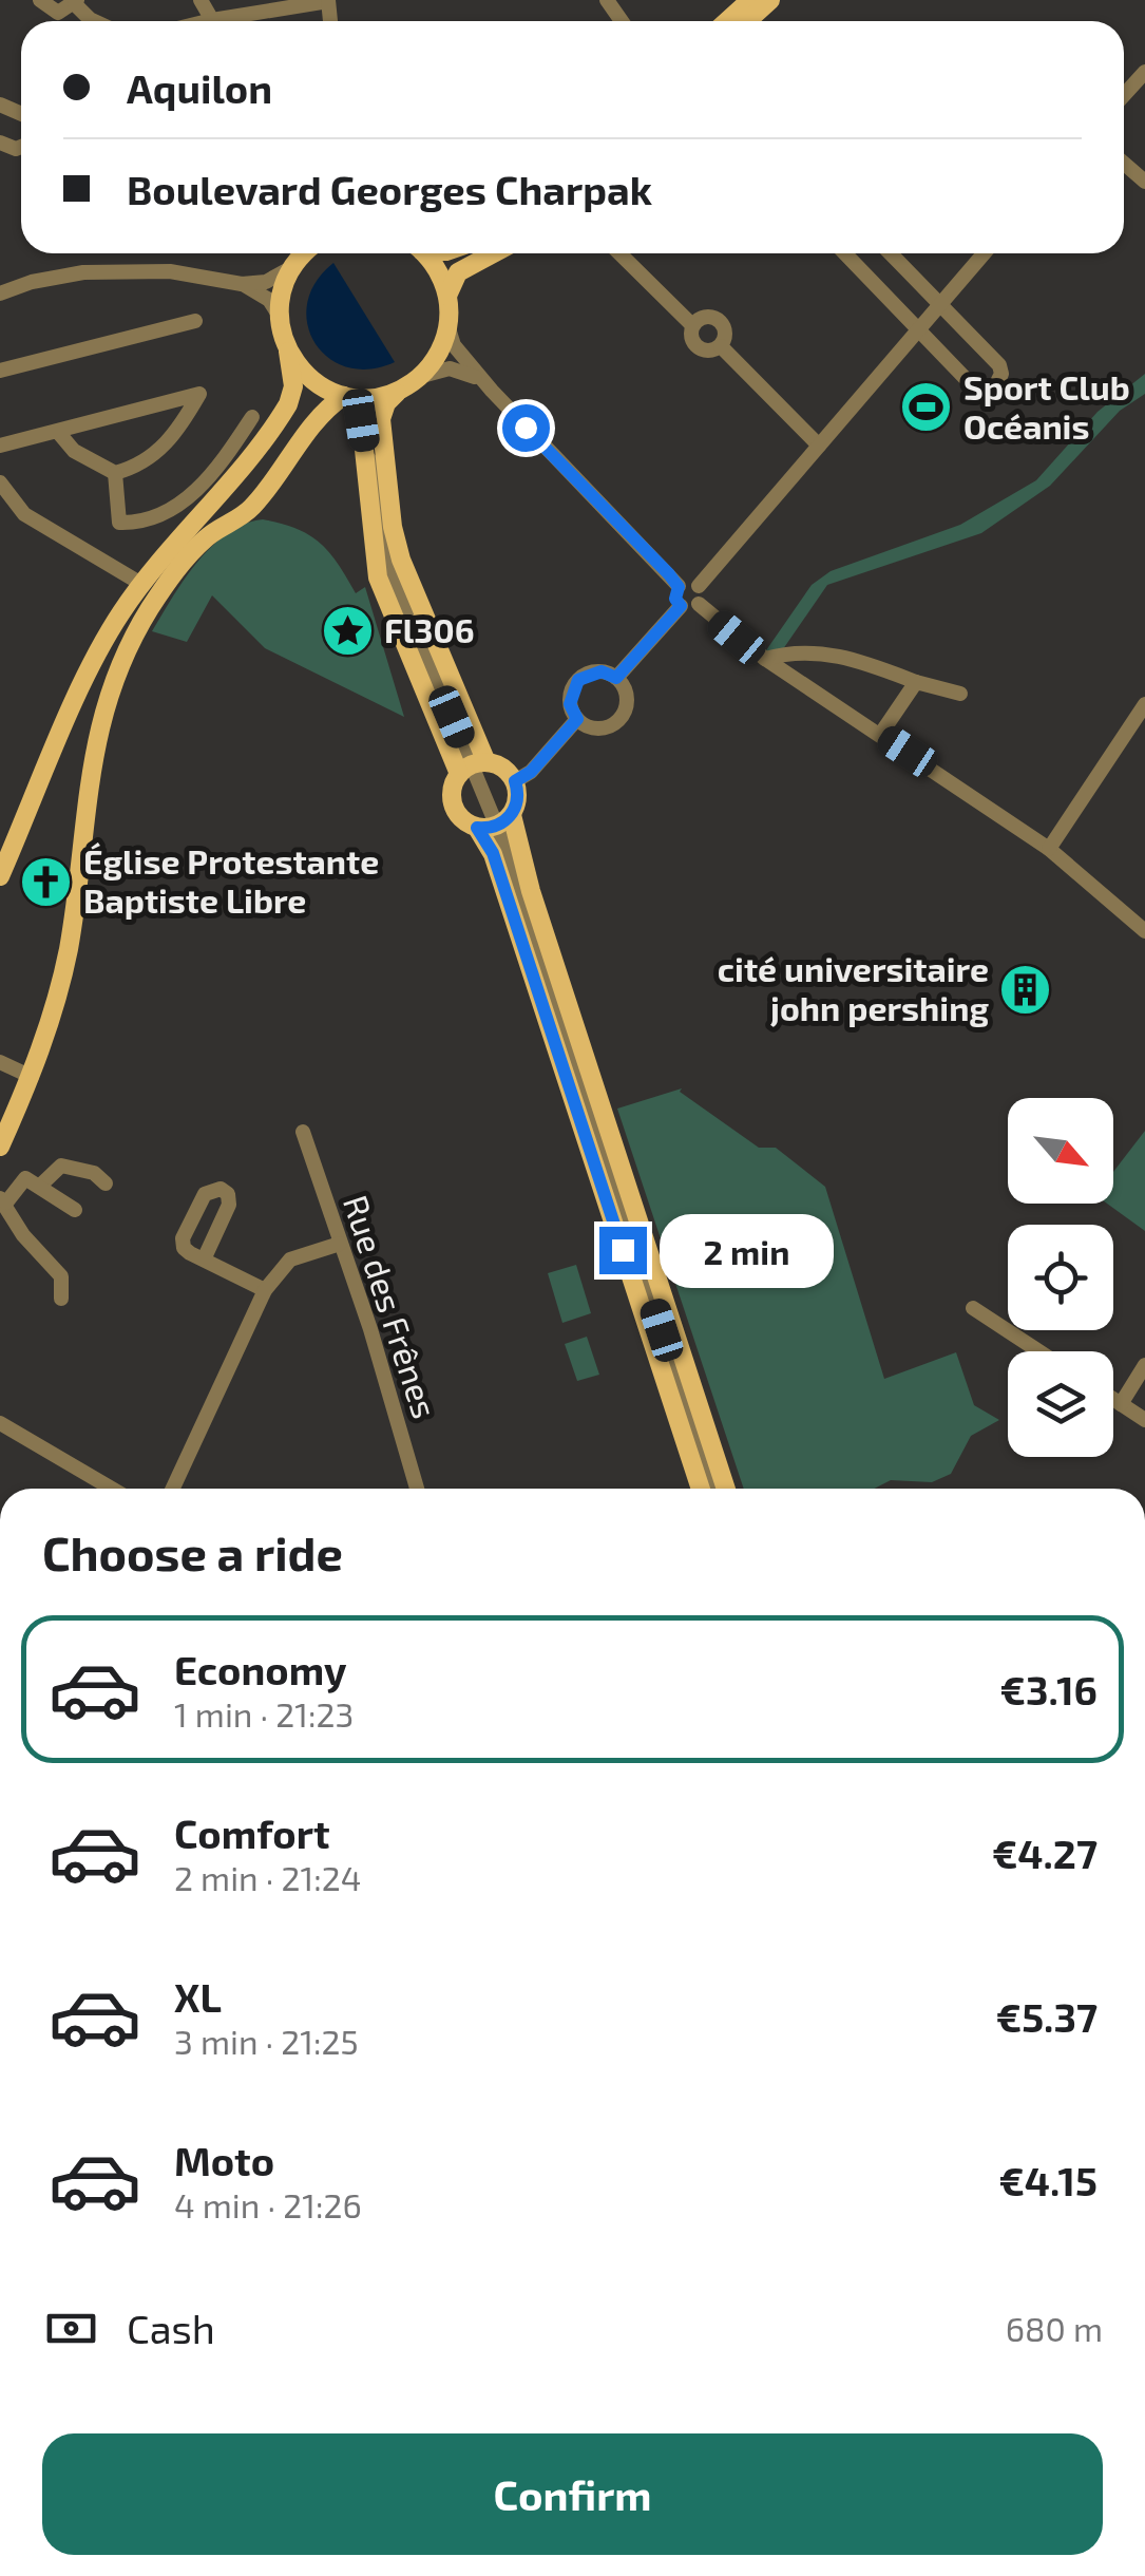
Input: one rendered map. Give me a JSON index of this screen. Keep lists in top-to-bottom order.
{
  "streets": {
    "street": ["Rue des Frênes"]
  },
  "places": {
    "sports": ["Sport Club Océanis"],
    "place": ["Fl306"],
    "church": ["Église Protestante Baptiste Libre"],
    "building": ["cité universitaire john pershing"]
  },
  "north": "bottom right",
  "page": {
    "banner": ["Aquilon", "Boulevard Georges Charpak"],
    "bubble": "2 min",
    "heading": "Choose a ride",
    "list": [
      {
        "name": "Economy",
        "note": "1 min · 21:23",
        "value": "€3.16"
      },
      {
        "name": "Comfort",
        "note": "2 min · 21:24",
        "value": "€4.27"
      },
      {
        "name": "XL",
        "note": "3 min · 21:25",
        "value": "€5.37"
      },
      {
        "name": "Moto",
        "note": "4 min · 21:26",
        "value": "€4.15"
      }
    ],
    "pay": ["Cash", "680 m"],
    "buttons": "Confirm"
  }
}
